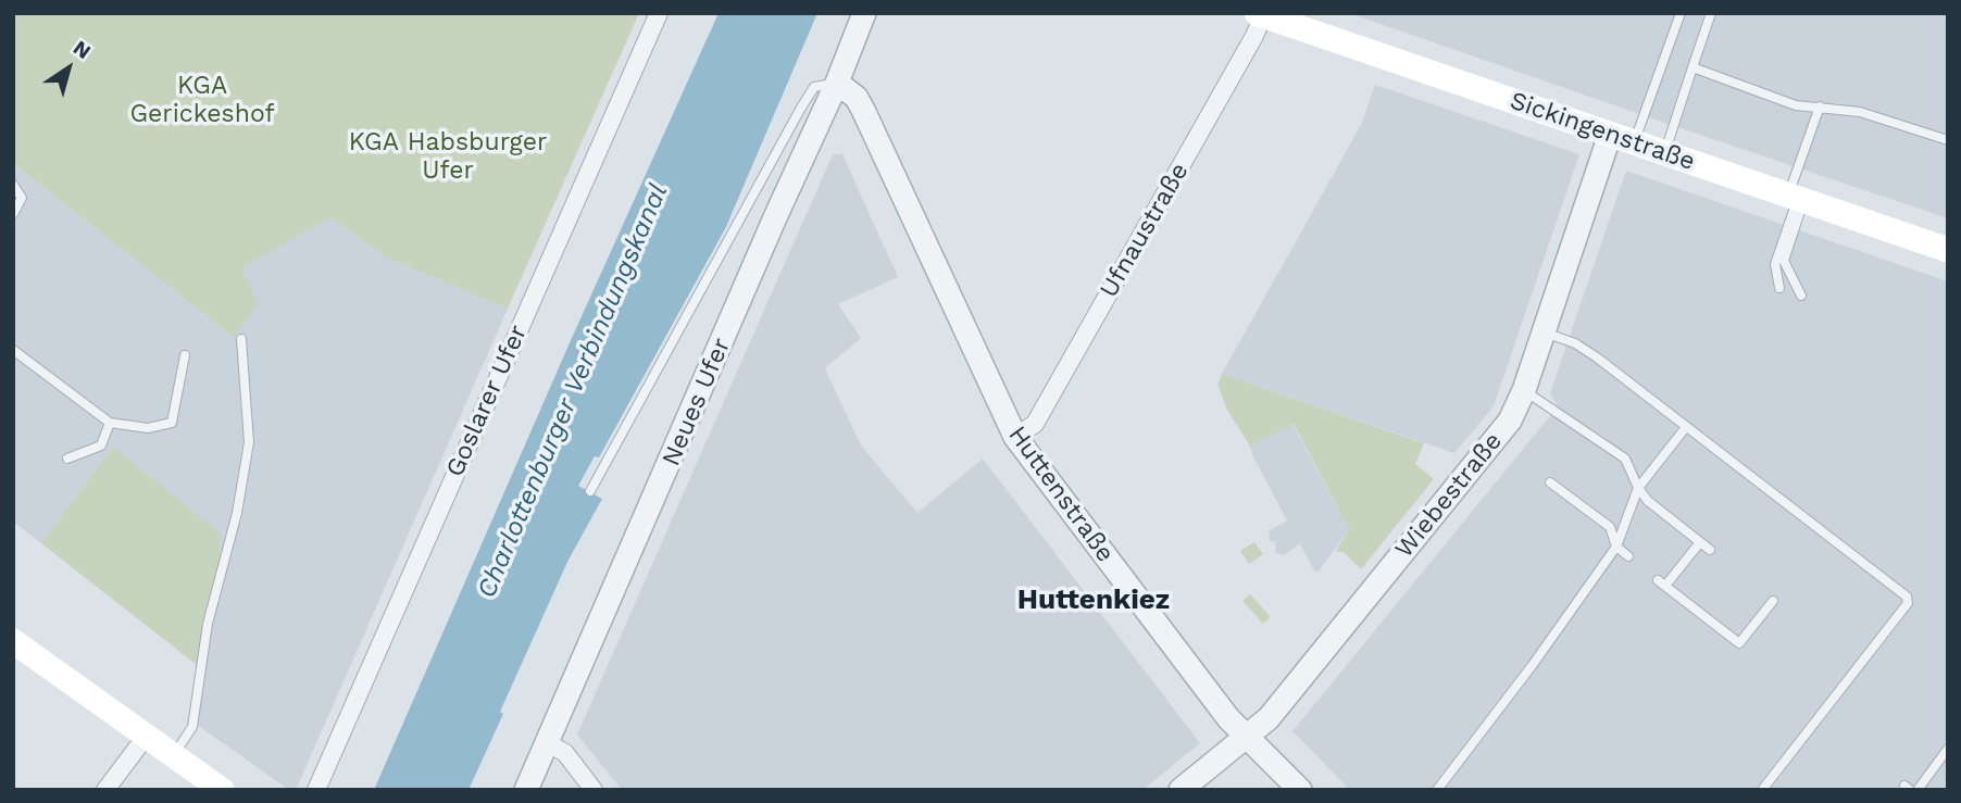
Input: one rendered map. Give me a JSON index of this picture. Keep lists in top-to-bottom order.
{
  "streets": {
    "main road": ["Sickingenstraße"],
    "street": [
      "Ufnaustraße",
      "Goslarer Ufer",
      "Neues Ufer",
      "Huttenstraße",
      "Wiebestraße"
    ]
  },
  "crossings": [
    ["Sickingenstraße", "Ufnaustraße"],
    ["Sickingenstraße", "Wiebestraße"],
    ["Ufnaustraße", "Huttenstraße"],
    ["Neues Ufer", "Huttenstraße"],
    ["Huttenstraße", "Wiebestraße"]
  ],
  "districts": ["Huttenkiez"],
  "water": ["Charlottenburger Verbindungskanal"],
  "parks": ["KGA Gerickeshof", "KGA Habsburger Ufer"],
  "north": "top right"
}
